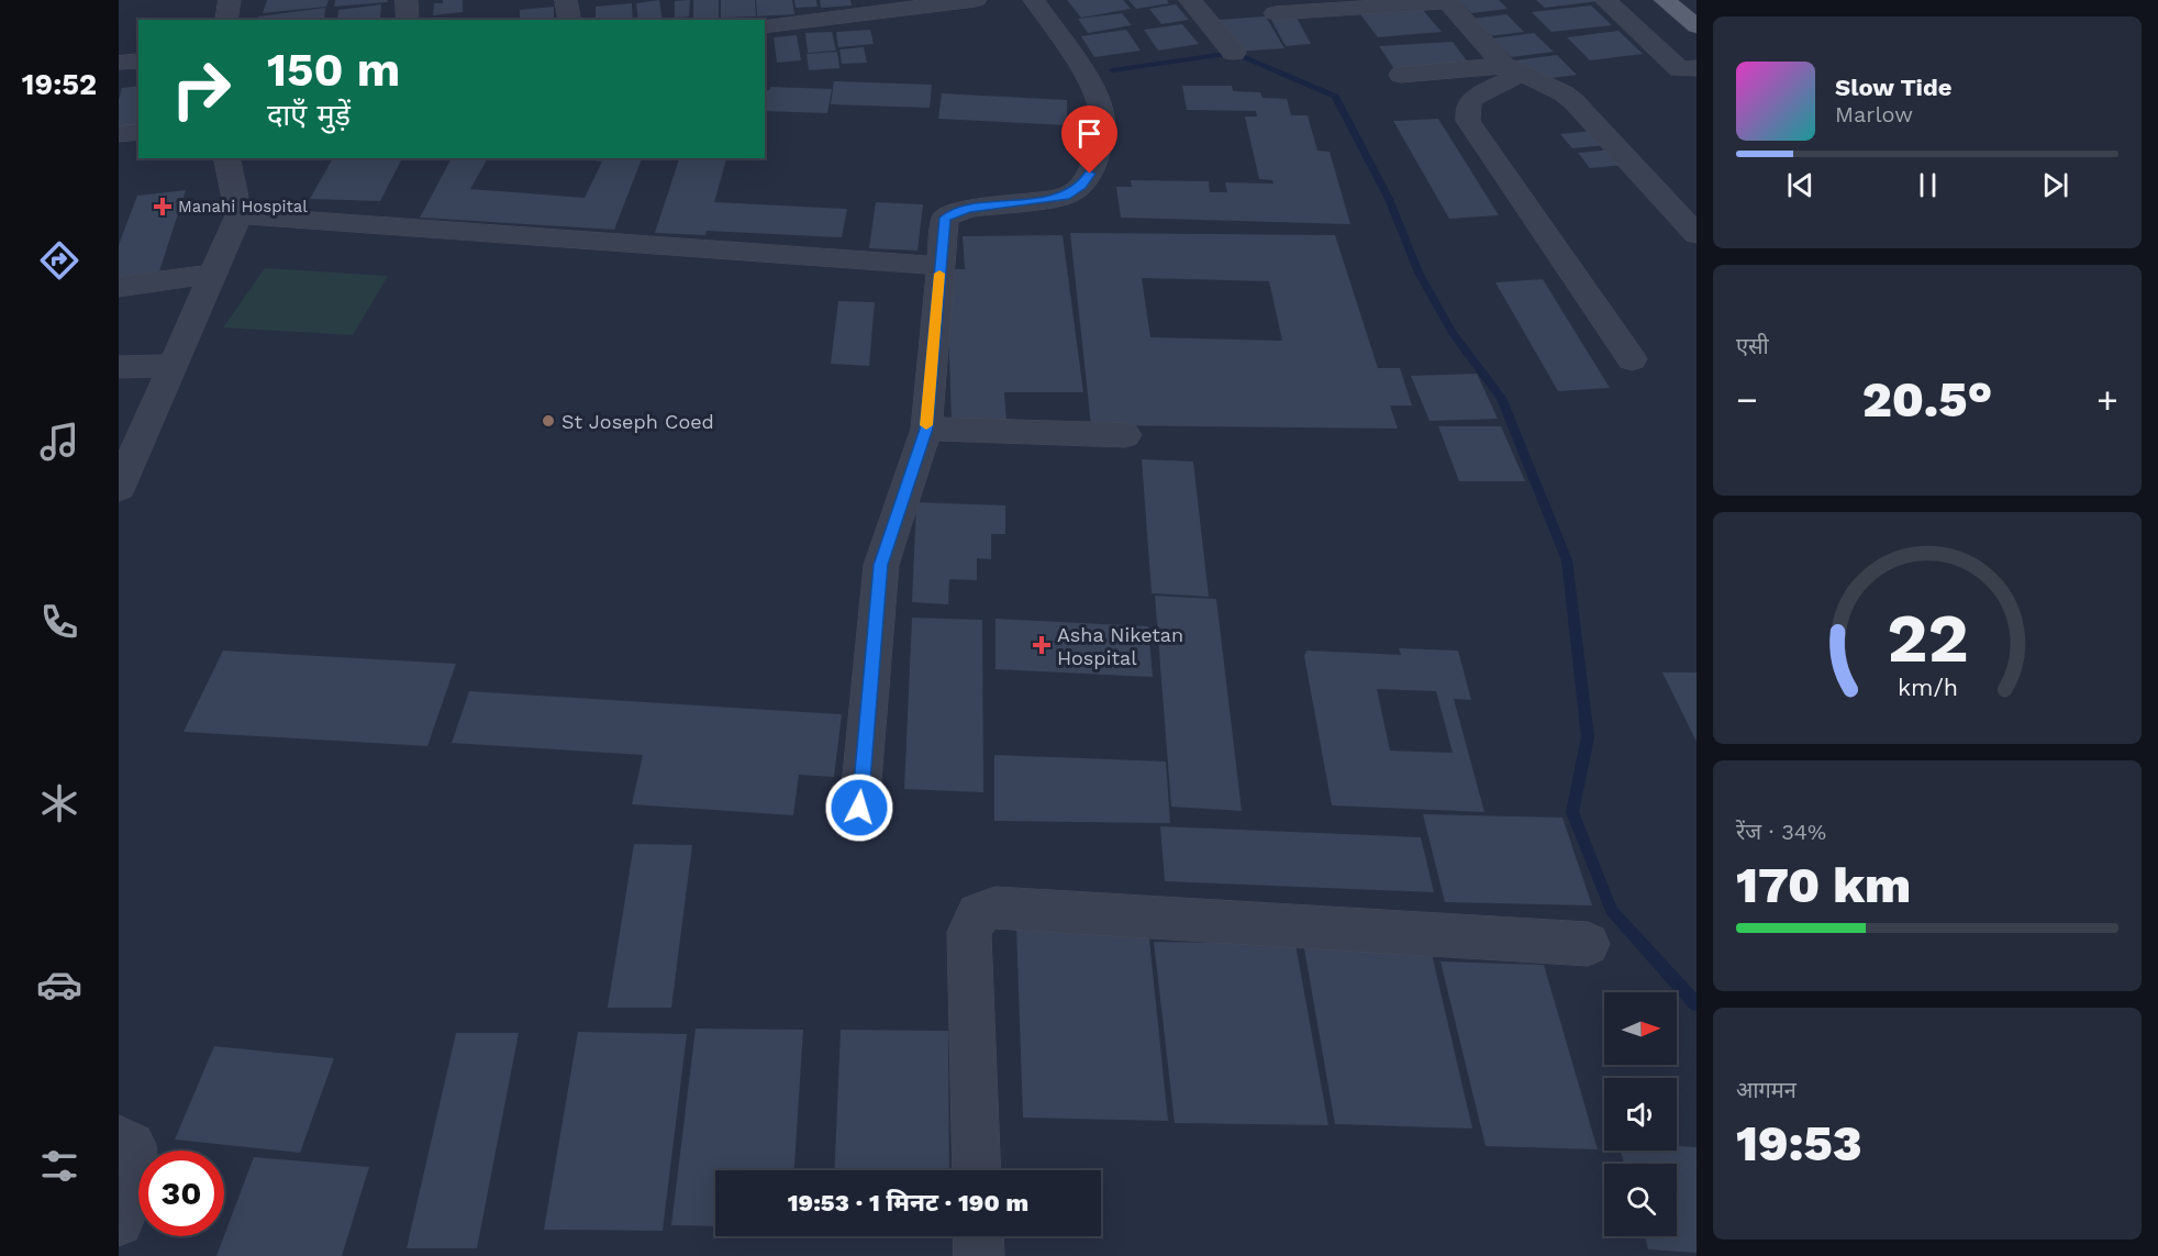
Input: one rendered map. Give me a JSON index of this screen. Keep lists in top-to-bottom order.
{
  "places": {
    "health": ["Manahi Hospital", "Asha Niketan Hospital"],
    "other": ["St Joseph Coed"]
  },
  "north": "right",
  "page": {
    "tabs": "19:52",
    "turn": ["150 m", "दाएँ मुड़ें"],
    "song": ["Slow Tide", "Marlow"],
    "tile": [
      "एसी",
      ["रेंज · 34%", "170 km"],
      ["आगमन", "19:53"]
    ],
    "heat": ["−", "20.5°", "+"],
    "limit": "30",
    "trip": "19:53 · 1 मिनट · 190 m",
    "gauge": ["22", "km/h"]
  }
}
